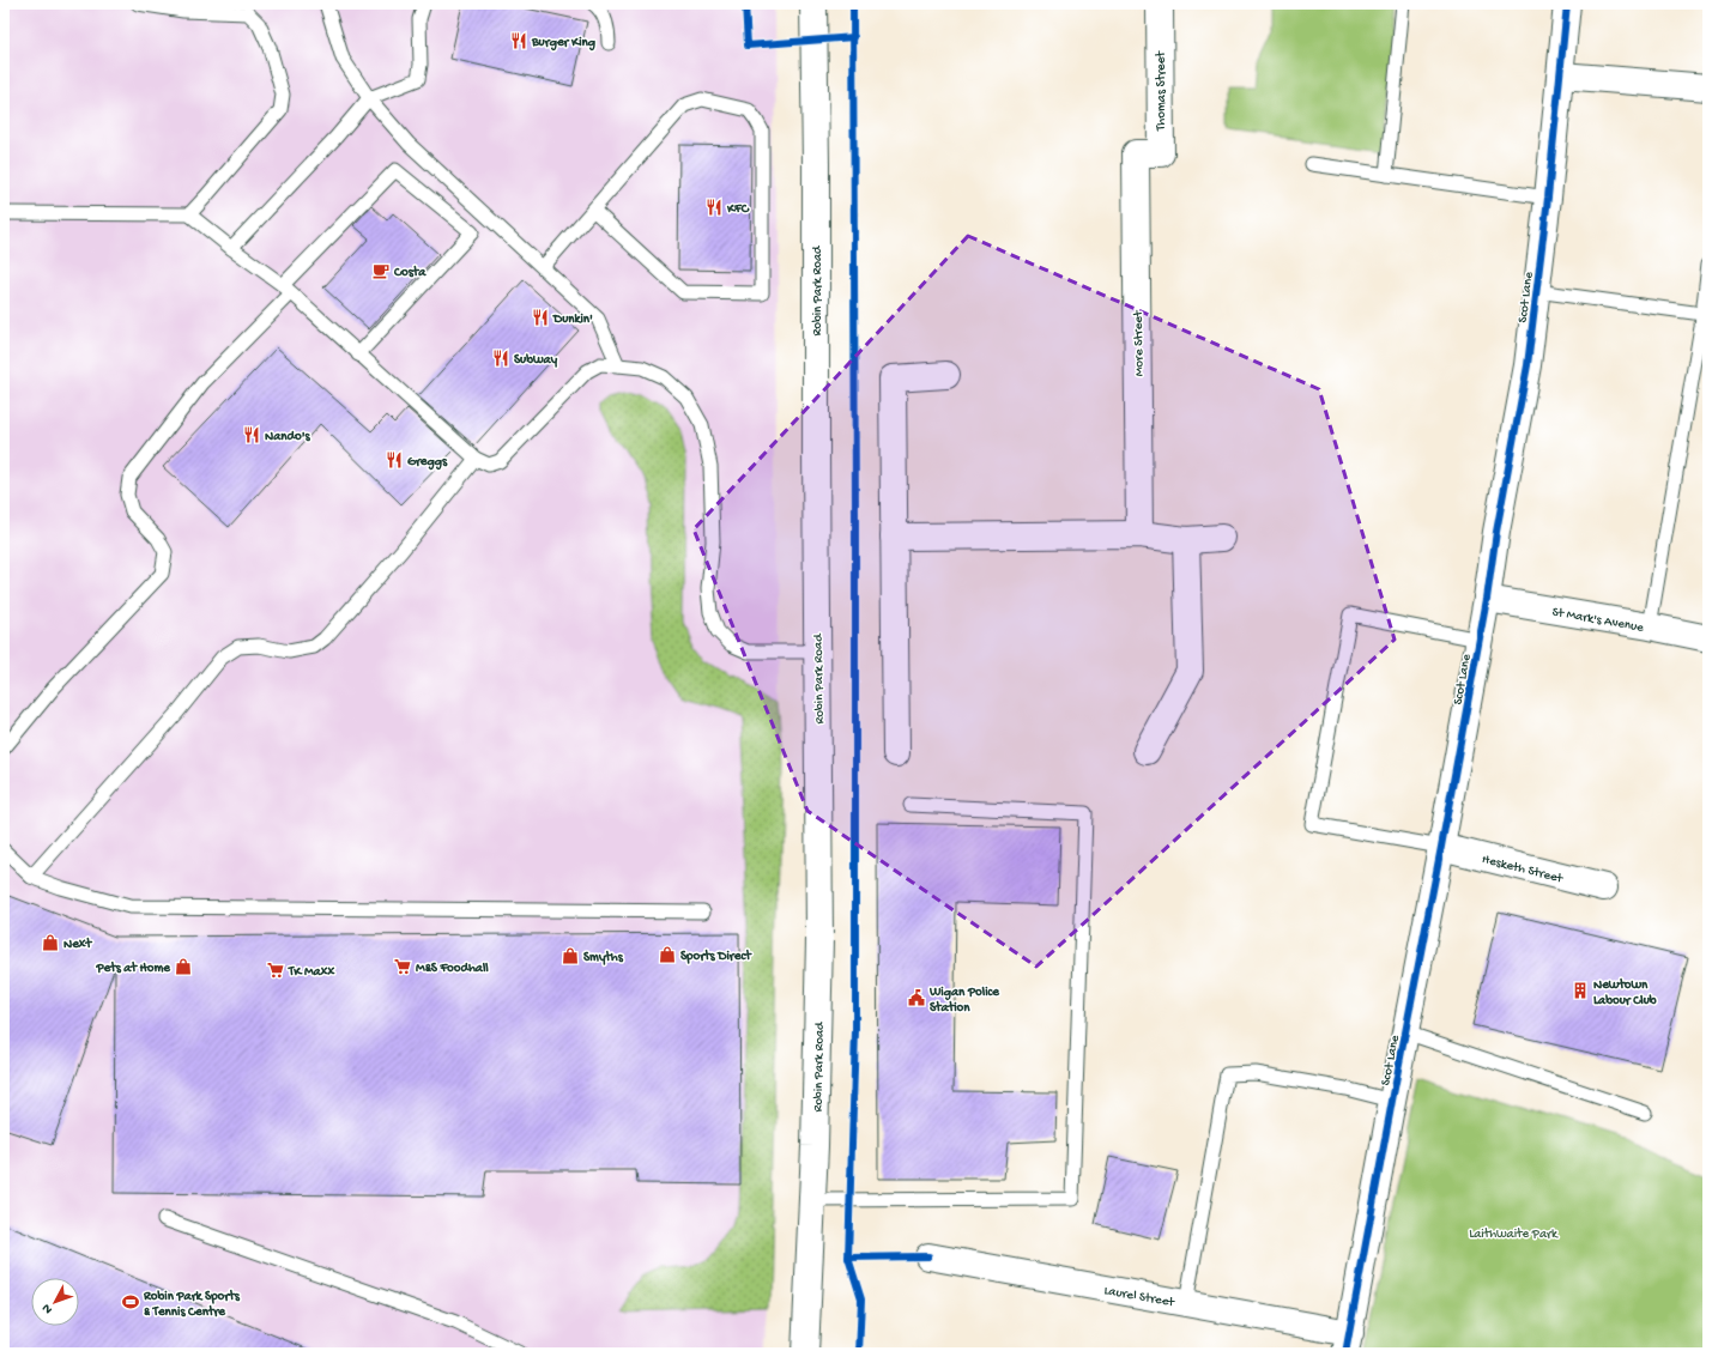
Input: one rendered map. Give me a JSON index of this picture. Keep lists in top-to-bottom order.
{
  "streets": {
    "street": [
      "Thomas Street",
      "Robin Park Road",
      "Scot Lane",
      "More Street",
      "St Mark's Avenue",
      "Hesketh Street",
      "Laurel Street"
    ]
  },
  "crossings": [
    ["Thomas Street", "More Street"],
    ["Scot Lane", "St Mark's Avenue"],
    ["Scot Lane", "Hesketh Street"],
    ["Scot Lane", "Laurel Street"]
  ],
  "parks": ["Laithwaite Park"],
  "places": {
    "restaurant": [
      "Burger King",
      "KFC",
      "Dunkin'",
      "Subway",
      "Nando's",
      "Greggs"
    ],
    "cafe": ["Costa"],
    "shop": [
      "Next",
      "Sports Direct",
      "Smyths",
      "Pets at Home"
    ],
    "supermarket": ["M&S Foodhall", "TK Maxx"],
    "building": ["Newtown Labour Club"],
    "public building": ["Wigan Police Station"],
    "sports": ["Robin Park Sports & Tennis Centre"]
  },
  "north": "bottom left"
}
